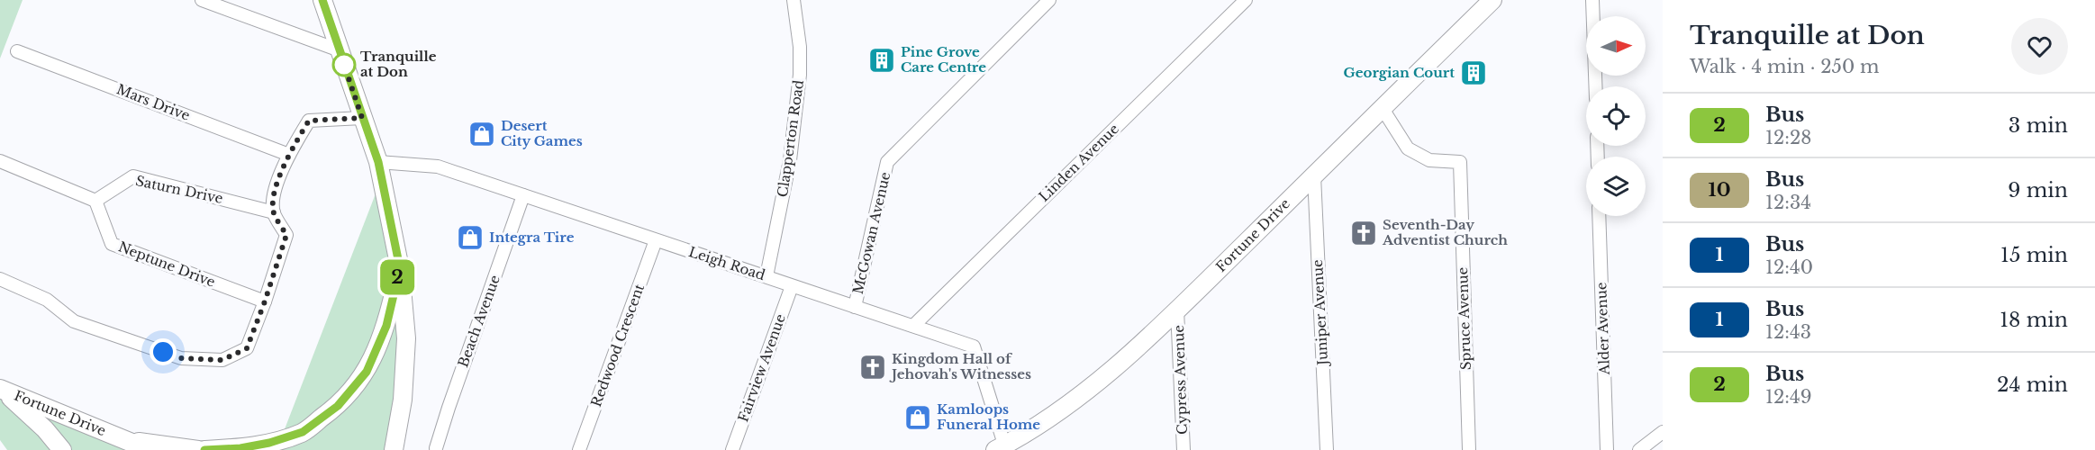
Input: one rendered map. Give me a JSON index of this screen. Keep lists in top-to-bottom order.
{
  "streets": {
    "main road": ["Fortune Drive"],
    "street": [
      "Mars Drive",
      "Clapperton Road",
      "Linden Avenue",
      "Saturn Drive",
      "McGowan Avenue",
      "Leigh Road",
      "Neptune Drive",
      "Juniper Avenue",
      "Spruce Avenue",
      "Beach Avenue",
      "Alder Avenue",
      "Redwood Crescent",
      "Fairview Avenue",
      "Cypress Avenue"
    ]
  },
  "crossings": [
    ["Clapperton Road", "Leigh Road"],
    ["Linden Avenue", "Leigh Road"],
    ["Saturn Drive", "Neptune Drive"],
    ["McGowan Avenue", "Leigh Road"],
    ["Fortune Drive", "Leigh Road"],
    ["Fortune Drive", "Juniper Avenue"],
    ["Fortune Drive", "Spruce Avenue"],
    ["Fortune Drive", "Cypress Avenue"],
    ["Leigh Road", "Beach Avenue"],
    ["Leigh Road", "Redwood Crescent"],
    ["Leigh Road", "Fairview Avenue"]
  ],
  "places": {
    "building": ["Pine Grove Care Centre", "Georgian Court"],
    "other": ["Tranquille at Don"],
    "shop": ["Desert City Games", "Integra Tire", "Kamloops Funeral Home"],
    "church": ["Seventh-Day Adventist Church", "Kingdom Hall of Jehovah's Witnesses"]
  },
  "lines": ["bus line 2"],
  "north": "right",
  "page": {
    "on_map": "2",
    "heading": ["Tranquille at Don", "Walk · 4 min · 250 m"],
    "list": [
      {
        "mark": "2",
        "name": "Bus",
        "note": "12:28",
        "value": "3 min"
      },
      {
        "mark": "10",
        "name": "Bus",
        "note": "12:34",
        "value": "9 min"
      },
      {
        "mark": "1",
        "name": "Bus",
        "note": "12:40",
        "value": "15 min"
      },
      {
        "mark": "1",
        "name": "Bus",
        "note": "12:43",
        "value": "18 min"
      },
      {
        "mark": "2",
        "name": "Bus",
        "note": "12:49",
        "value": "24 min"
      }
    ]
  }
}
